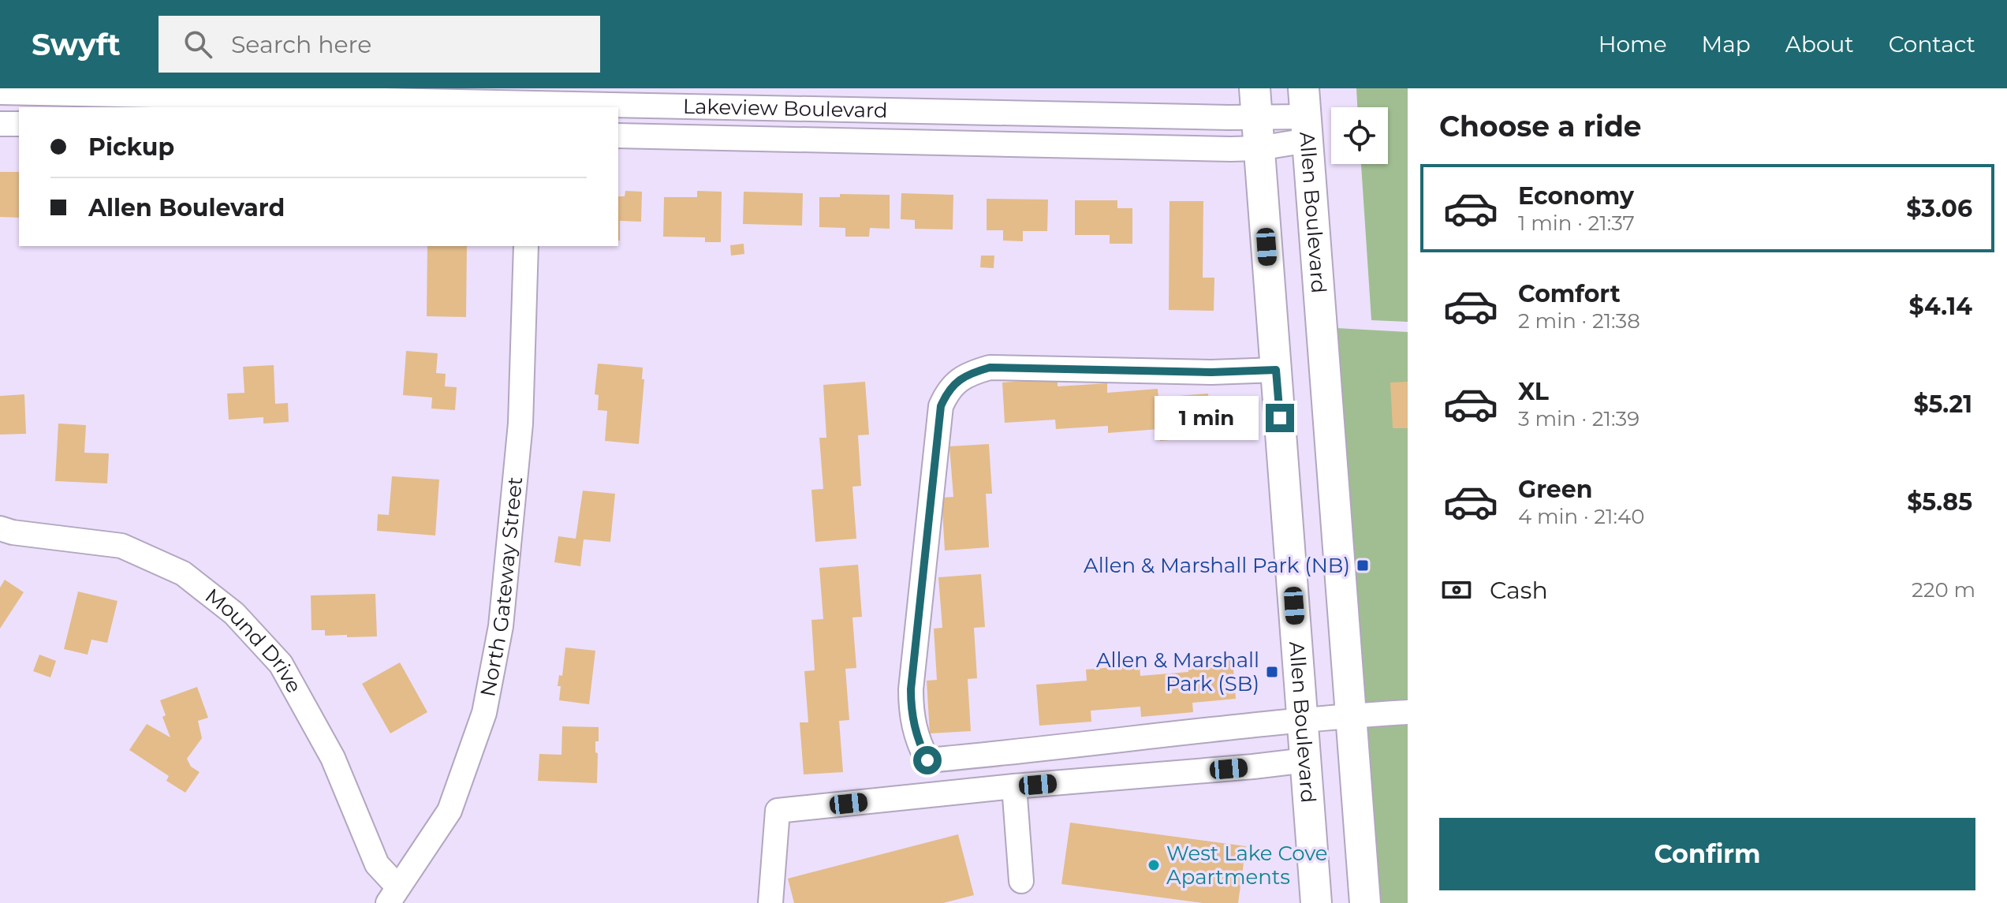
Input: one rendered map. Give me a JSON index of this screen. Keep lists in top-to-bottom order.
{
  "streets": {
    "main road": ["Allen Boulevard"],
    "street": ["Lakeview Boulevard", "North Gateway Street", "Mound Drive"]
  },
  "crossings": [
    ["Lakeview Boulevard", "Allen Boulevard"],
    ["North Gateway Street", "Mound Drive"]
  ],
  "places": {
    "transit": ["Allen & Marshall Park (NB)", "Allen & Marshall Park (SB)"],
    "other": ["West Lake Cove Apartments"]
  },
  "page": {
    "header": "Swyft",
    "search": "Search here",
    "nav": [
      "Home",
      "Map",
      "About",
      "Contact"
    ],
    "heading": "Choose a ride",
    "banner": ["Pickup", "Allen Boulevard"],
    "list": [
      {
        "name": "Economy",
        "note": "1 min · 21:37",
        "value": "$3.06"
      },
      {
        "name": "Comfort",
        "note": "2 min · 21:38",
        "value": "$4.14"
      },
      {
        "name": "XL",
        "note": "3 min · 21:39",
        "value": "$5.21"
      },
      {
        "name": "Green",
        "note": "4 min · 21:40",
        "value": "$5.85"
      }
    ],
    "bubble": "1 min",
    "pay": ["Cash", "220 m"],
    "buttons": "Confirm"
  }
}
